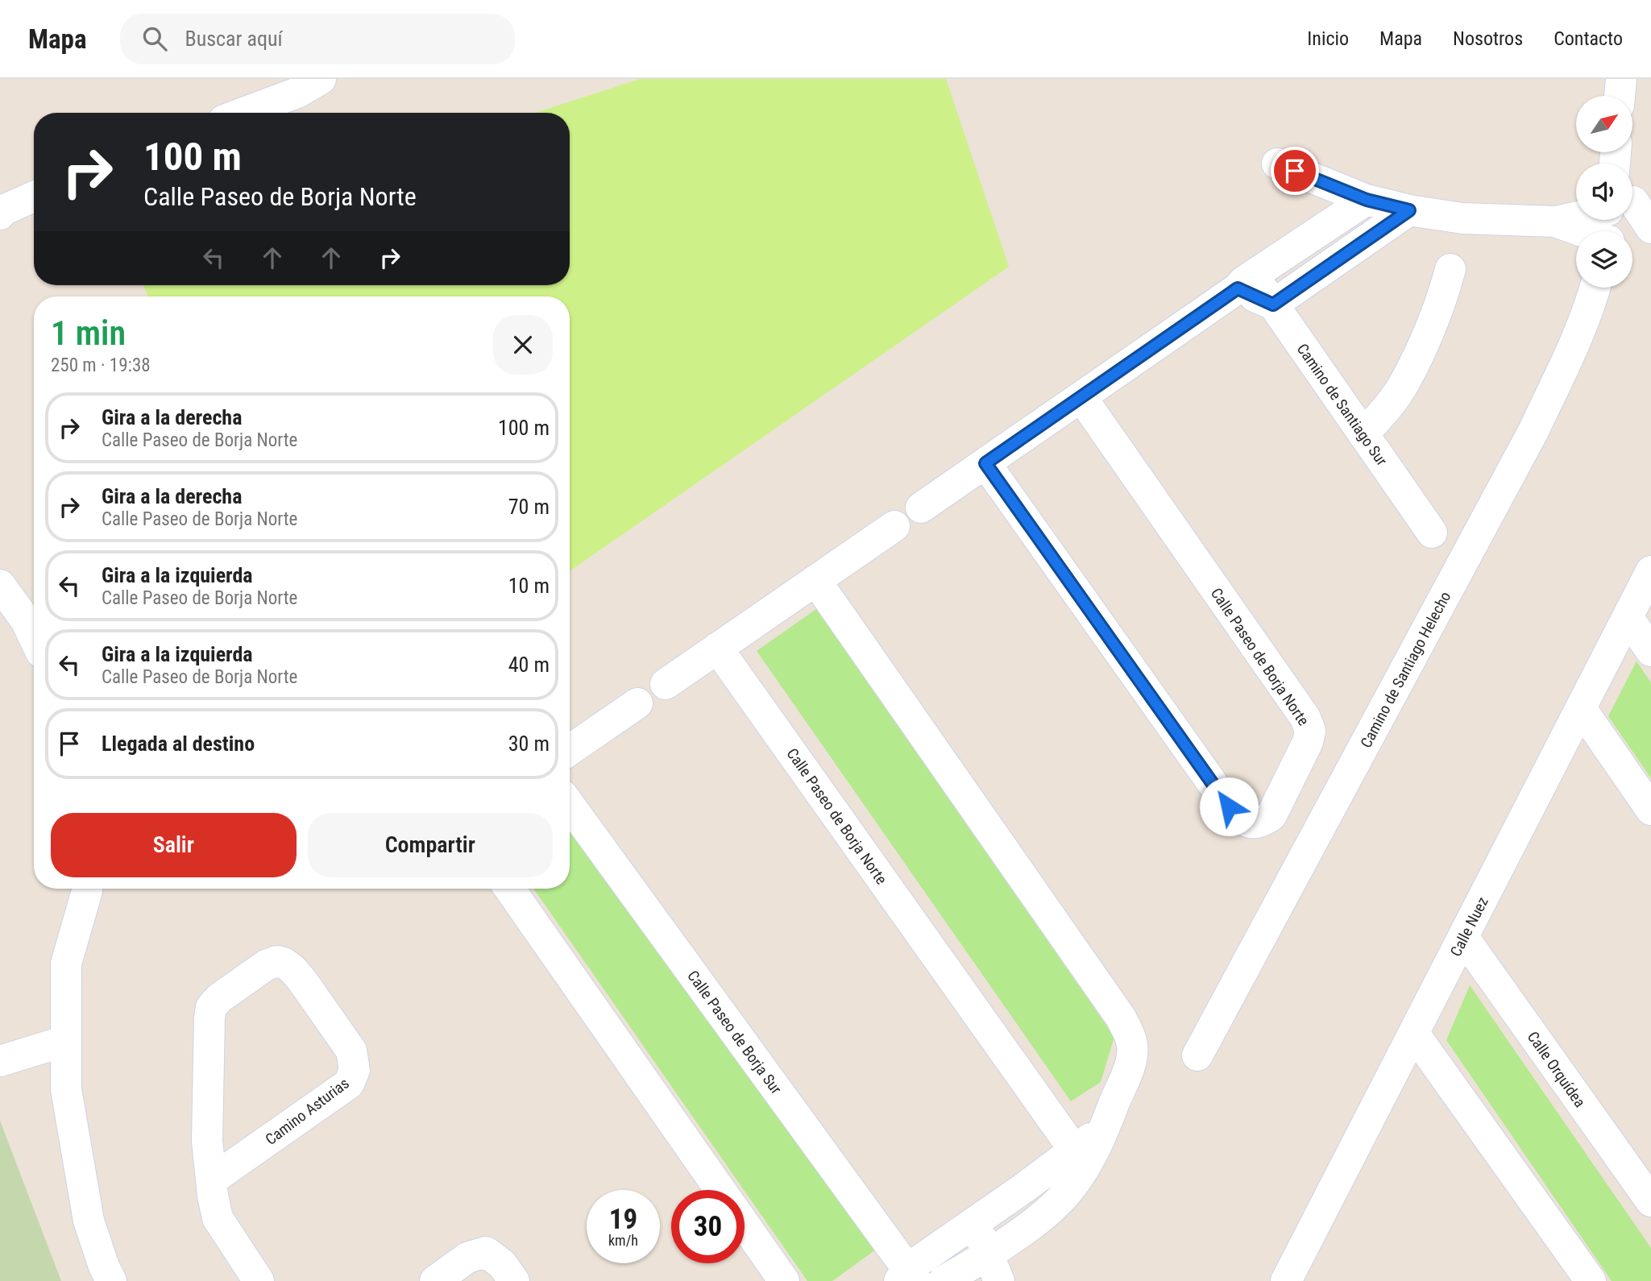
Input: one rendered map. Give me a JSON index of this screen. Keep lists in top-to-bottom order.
{
  "streets": {
    "street": [
      "Camino de Santiago Sur",
      "Calle Paseo de Borja Norte",
      "Camino de Santiago Helecho",
      "Calle Nuez",
      "Calle Paseo de Borja Sur",
      "Calle Orquídea",
      "Camino Asturias"
    ]
  },
  "crossings": [
    ["Calle Nuez", "Calle Orquídea"]
  ],
  "north": "top right",
  "page": {
    "header": "Mapa",
    "search": "Buscar aquí",
    "nav": [
      "Inicio",
      "Mapa",
      "Nosotros",
      "Contacto"
    ],
    "turn": ["100 m", "Calle Paseo de Borja Norte"],
    "heading": ["1 min", "250 m · 19:38"],
    "list": [
      {
        "name": "Gira a la derecha",
        "note": "Calle Paseo de Borja Norte",
        "value": "100 m"
      },
      {
        "name": "Gira a la derecha",
        "note": "Calle Paseo de Borja Norte",
        "value": "70 m"
      },
      {
        "name": "Gira a la izquierda",
        "note": "Calle Paseo de Borja Norte",
        "value": "10 m"
      },
      {
        "name": "Gira a la izquierda",
        "note": "Calle Paseo de Borja Norte",
        "value": "40 m"
      },
      {
        "name": "Llegada al destino",
        "value": "30 m"
      }
    ],
    "buttons": ["Salir", "Compartir"],
    "speed": "19 km/h",
    "limit": "30"
  }
}
